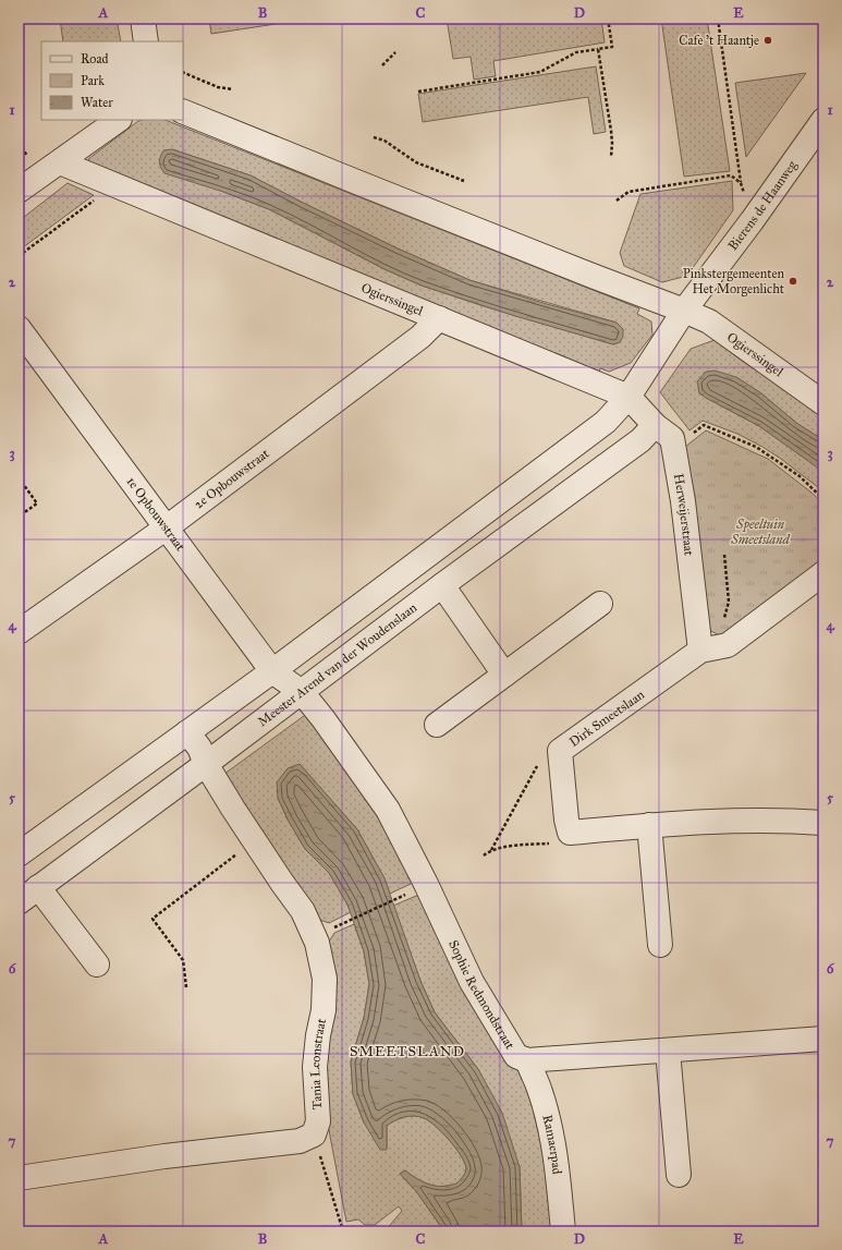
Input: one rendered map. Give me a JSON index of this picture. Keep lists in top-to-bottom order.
{
  "streets": {
    "street": [
      "Bierens de Haanweg",
      "Ogierssingel",
      "2e Opbouwstraat",
      "1e Opbouwstraat",
      "Herweijerstraat",
      "Meester Arend van der Woudenslaan",
      "Dirk Smeetslaan",
      "Sophie Redmondstraat",
      "Tania Leonstraat",
      "Ramaerpad"
    ]
  },
  "crossings": [
    ["Bierens de Haanweg", "Ogierssingel"],
    ["Ogierssingel", "2e Opbouwstraat"],
    ["2e Opbouwstraat", "1e Opbouwstraat"],
    ["1e Opbouwstraat", "Meester Arend van der Woudenslaan"],
    ["1e Opbouwstraat", "Sophie Redmondstraat"],
    ["Herweijerstraat", "Meester Arend van der Woudenslaan"],
    ["Herweijerstraat", "Dirk Smeetslaan"],
    ["Meester Arend van der Woudenslaan", "Sophie Redmondstraat"],
    ["Meester Arend van der Woudenslaan", "Tania Leonstraat"],
    ["Sophie Redmondstraat", "Ramaerpad"]
  ],
  "districts": ["SMEETSLAND"],
  "parks": ["Speeltuin Smeetsland"],
  "places": ["Cafe 't Haantje", "Pinkstergemeenten Het Morgenlicht"],
  "legend": ["Road", "Park", "Water"],
  "grid": {
    "columns": [
      "A",
      "B",
      "C",
      "D",
      "E"
    ],
    "rows": [
      "1",
      "2",
      "3",
      "4",
      "5",
      "6",
      "7"
    ]
  }
}
